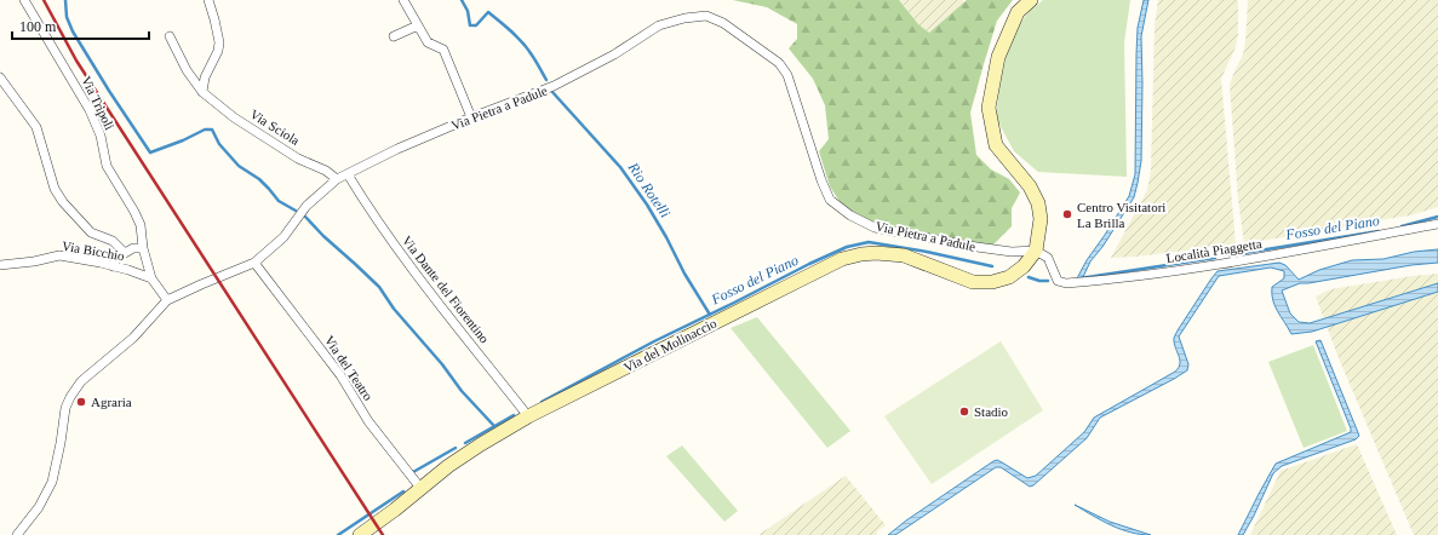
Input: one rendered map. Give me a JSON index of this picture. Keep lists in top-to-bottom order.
{
  "streets": {
    "street": [
      "Via Tripoli",
      "Via Pietra a Padule",
      "Via Sciola",
      "Via Bicchio",
      "Località Piaggetta",
      "Via Dante del Fiorentino",
      "Via del Molinaccio",
      "Via del Teatro"
    ]
  },
  "crossings": [
    ["Via Tripoli", "Via Pietra a Padule"],
    ["Via Tripoli", "Via Bicchio"],
    ["Via Pietra a Padule", "Via Sciola"],
    ["Via Pietra a Padule", "Località Piaggetta"],
    ["Via Pietra a Padule", "Via Dante del Fiorentino"],
    ["Via Pietra a Padule", "Via del Molinaccio"],
    ["Via Pietra a Padule", "Via del Teatro"],
    ["Località Piaggetta", "Via del Molinaccio"],
    ["Via Dante del Fiorentino", "Via del Molinaccio"],
    ["Via del Molinaccio", "Via del Teatro"]
  ],
  "water": ["Rio Rotelli", "Fosso del Piano"],
  "places": ["Centro Visitatori La Brilla", "Agraria", "Stadio"],
  "scale_bar": "100 m"
}
